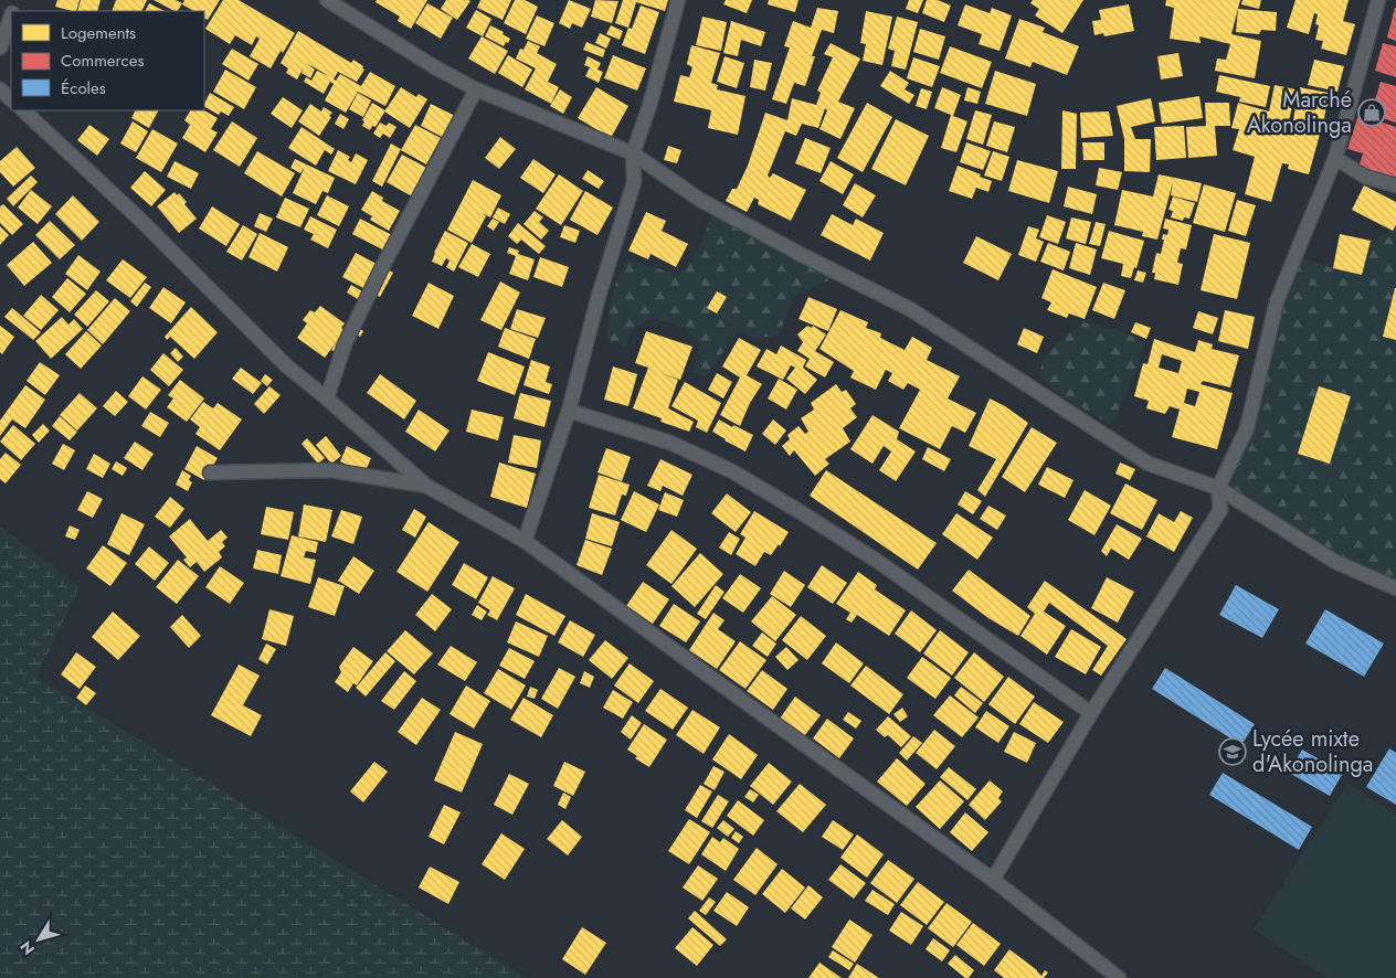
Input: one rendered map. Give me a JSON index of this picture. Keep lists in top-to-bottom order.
{
  "places": {
    "shop": ["Marché Akonolinga"],
    "school or university": ["Lycée mixte d'Akonolinga"]
  },
  "legend": ["Logements", "Commerces", "Écoles"],
  "north": "bottom left"
}
